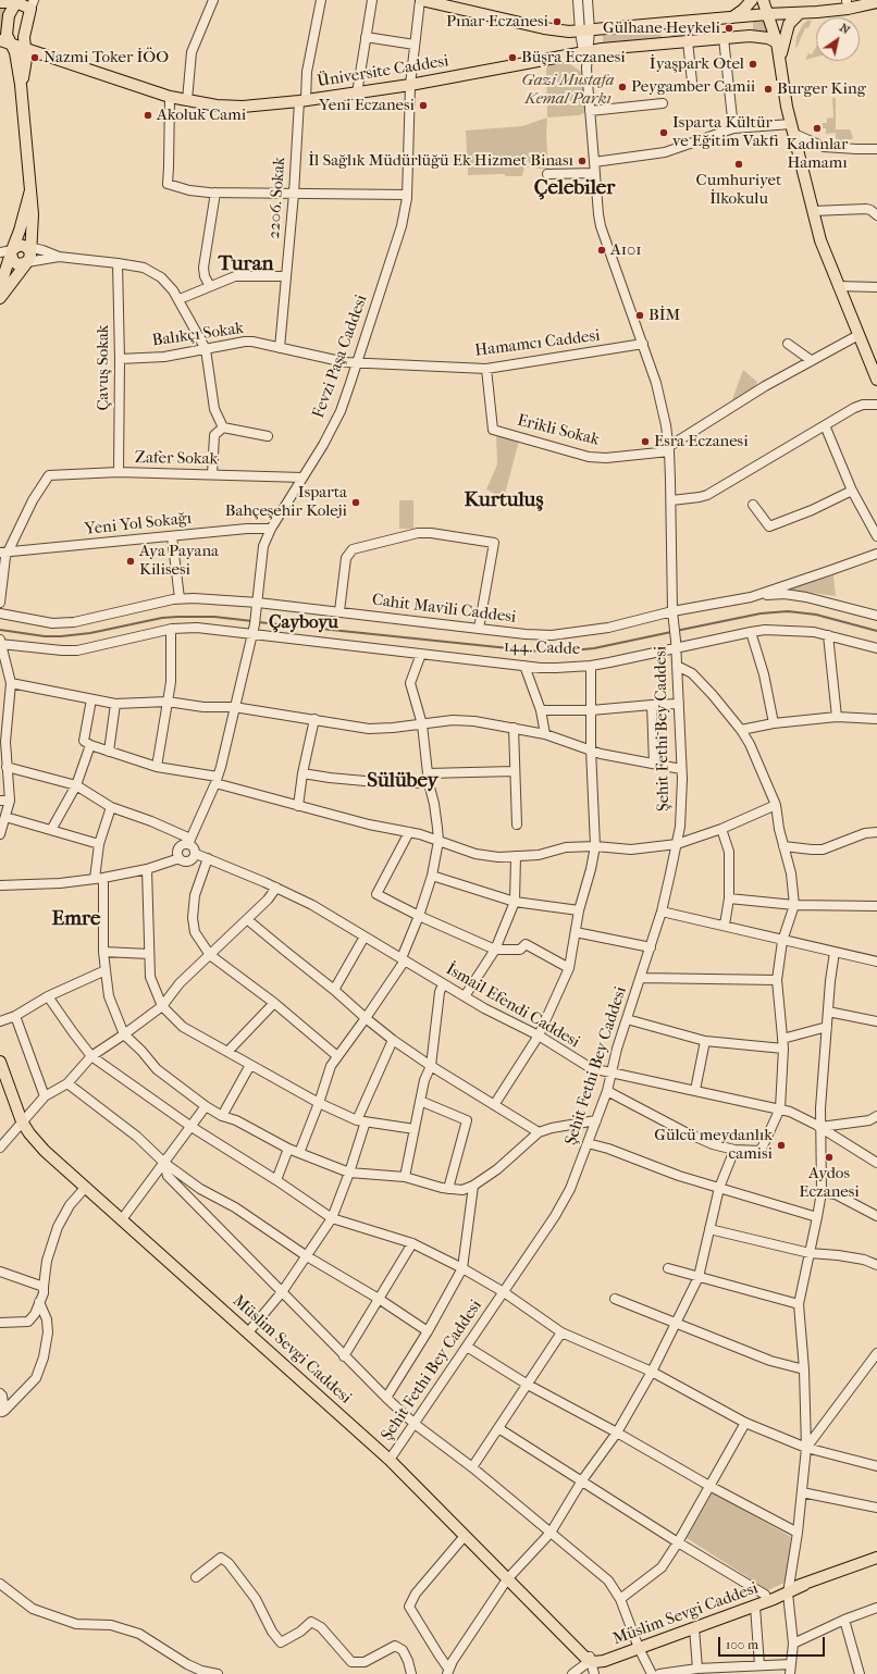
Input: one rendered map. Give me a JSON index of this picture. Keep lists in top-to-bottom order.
{
  "streets": {
    "main road": ["Üniversite Caddesi", "Müslim Sevgi Caddesi"],
    "street": [
      "2206. Sokak",
      "Balıkçı Sokak",
      "Hamamcı Caddesi",
      "Fevzi Paşa Caddesi",
      "Çavuş Sokak",
      "Erikli Sokak",
      "Zafer Sokak",
      "Yeni Yol Sokağı",
      "Cahit Mavili Caddesi",
      "144. Cadde",
      "Şehit Fethi Bey Caddesi",
      "İsmail Efendi Caddesi"
    ]
  },
  "crossings": [
    ["Üniversite Caddesi", "2206. Sokak"],
    ["Üniversite Caddesi", "Fevzi Paşa Caddesi"],
    ["Üniversite Caddesi", "Şehit Fethi Bey Caddesi"],
    ["2206. Sokak", "Balıkçı Sokak"],
    ["Balıkçı Sokak", "Hamamcı Caddesi"],
    ["Balıkçı Sokak", "Fevzi Paşa Caddesi"],
    ["Balıkçı Sokak", "Çavuş Sokak"],
    ["Hamamcı Caddesi", "Fevzi Paşa Caddesi"],
    ["Hamamcı Caddesi", "Erikli Sokak"],
    ["Hamamcı Caddesi", "Şehit Fethi Bey Caddesi"],
    ["Fevzi Paşa Caddesi", "Zafer Sokak"],
    ["Fevzi Paşa Caddesi", "Yeni Yol Sokağı"],
    ["Fevzi Paşa Caddesi", "Cahit Mavili Caddesi"],
    ["Fevzi Paşa Caddesi", "144. Cadde"],
    ["Fevzi Paşa Caddesi", "İsmail Efendi Caddesi"],
    ["Çavuş Sokak", "Zafer Sokak"],
    ["Erikli Sokak", "Şehit Fethi Bey Caddesi"],
    ["Zafer Sokak", "Yeni Yol Sokağı"],
    ["Cahit Mavili Caddesi", "Şehit Fethi Bey Caddesi"],
    ["144. Cadde", "Şehit Fethi Bey Caddesi"],
    ["Şehit Fethi Bey Caddesi", "İsmail Efendi Caddesi"],
    ["Şehit Fethi Bey Caddesi", "Müslim Sevgi Caddesi"]
  ],
  "districts": [
    "Çelebiler",
    "Turan",
    "Kurtuluş",
    "Çayboyu",
    "Sülübey",
    "Emre"
  ],
  "parks": ["Gazi Mustafa Kemal Parkı"],
  "places": [
    "Pınar Eczanesi",
    "Gülhane Heykeli",
    "Nazmi Toker İÖO",
    "Büşra Eczanesi",
    "İyaşpark Otel",
    "Peygamber Camii",
    "Burger King",
    "Yeni Eczanesi",
    "Akoluk Cami",
    "Kadınlar Hamamı",
    "Isparta Kültür ve Eğitim Vakfı",
    "İl Sağlık Müdürlüğü Ek Hizmet Binası",
    "Cumhuriyet İlkokulu",
    "A101",
    "BİM",
    "Esra Eczanesi",
    "Isparta Bahçeşehir Koleji",
    "Aya Payana Kilisesi",
    "Gülcü meydanlık camisi",
    "Aydos Eczanesi"
  ],
  "scale_bar": "100 m",
  "north": "top right"
}
